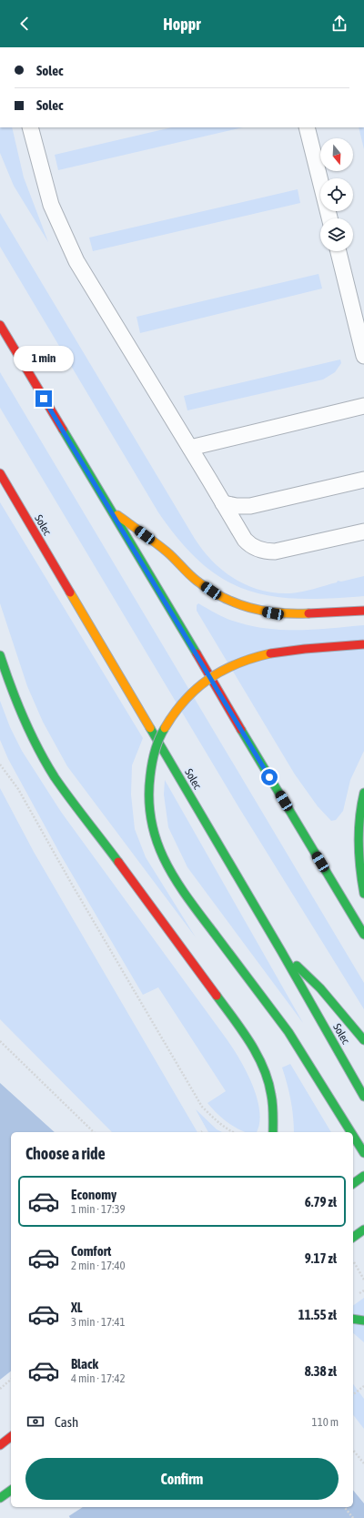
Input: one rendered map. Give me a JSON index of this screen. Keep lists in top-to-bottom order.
{
  "streets": {
    "main road": ["Solec"]
  },
  "north": "bottom",
  "page": {
    "header": "Hoppr",
    "banner": ["Solec", "Solec"],
    "bubble": "1 min",
    "heading": "Choose a ride",
    "list": [
      {
        "name": "Economy",
        "note": "1 min · 17:39",
        "value": "6.79 zł"
      },
      {
        "name": "Comfort",
        "note": "2 min · 17:40",
        "value": "9.17 zł"
      },
      {
        "name": "XL",
        "note": "3 min · 17:41",
        "value": "11.55 zł"
      },
      {
        "name": "Black",
        "note": "4 min · 17:42",
        "value": "8.38 zł"
      }
    ],
    "pay": ["Cash", "110 m"],
    "buttons": "Confirm"
  }
}
